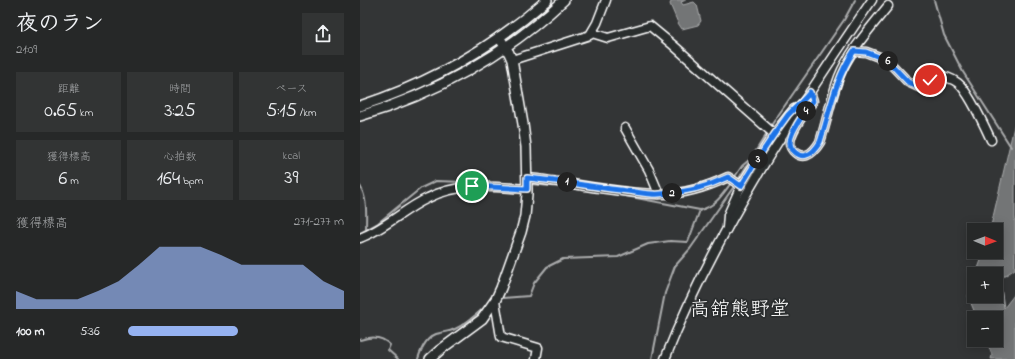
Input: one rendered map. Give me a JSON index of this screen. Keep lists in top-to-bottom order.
{
  "districts": ["高舘熊野堂"],
  "north": "right",
  "page": {
    "heading": ["夜のラン", "21:09"],
    "pins": [
      "6",
      "4",
      "3",
      "1",
      "2"
    ],
    "stats": [
      ["距離", "0.65 km"],
      ["時間", "3:25"],
      ["ペース", "5:15 /km"],
      ["獲得標高", "6 m"],
      ["心拍数", "164 bpm"],
      ["kcal", "39"]
    ],
    "chart": ["獲得標高", "271–277 m"],
    "map_buttons": ["+", "−"],
    "list": [
      {
        "name": "100 m",
        "note": "5:36"
      }
    ]
  }
}
